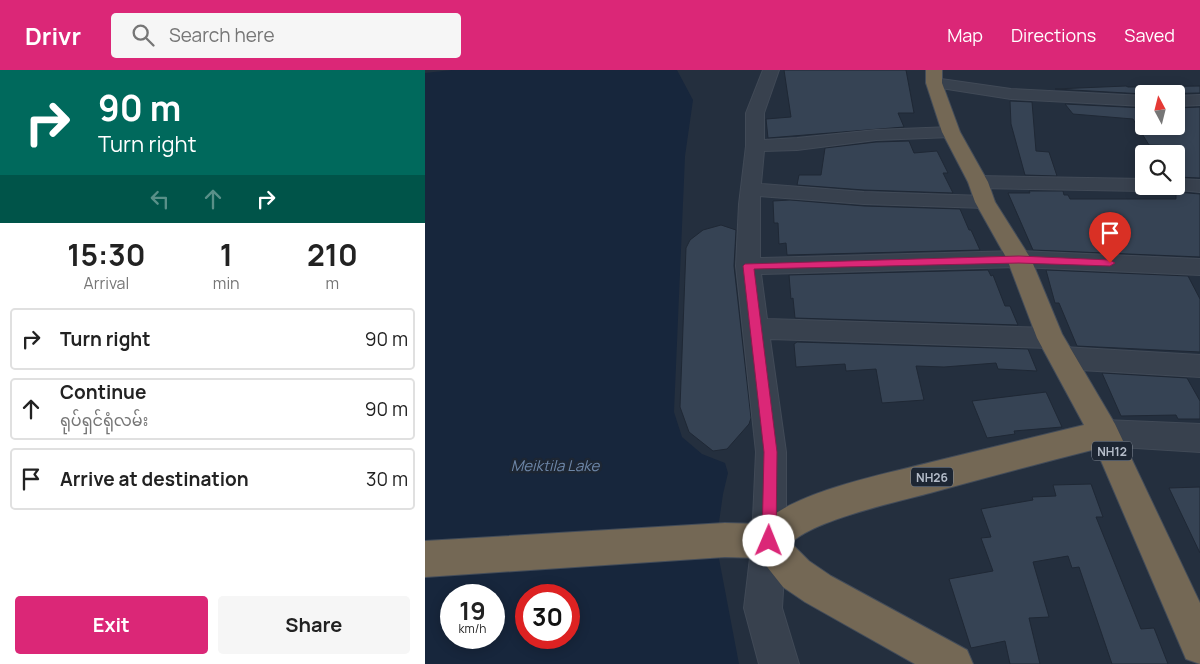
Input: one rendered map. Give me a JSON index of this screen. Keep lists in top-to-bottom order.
{
  "streets": {
    "highway": ["NH12", "NH26"]
  },
  "crossings": [
    ["NH12", "NH26"]
  ],
  "water": ["Meiktila Lake"],
  "north": "top",
  "page": {
    "header": "Drivr",
    "search": "Search here",
    "nav": ["Map", "Directions", "Saved"],
    "turn": ["90 m", "Turn right"],
    "eta": [
      "15:30",
      "Arrival",
      "1",
      "min",
      "210",
      "m"
    ],
    "list": [
      {
        "name": "Turn right",
        "value": "90 m"
      },
      {
        "name": "Continue",
        "note": "ရုပ်ရှင်ရုံလမ်း",
        "value": "90 m"
      },
      {
        "name": "Arrive at destination",
        "value": "30 m"
      }
    ],
    "speed": "19 km/h",
    "limit": "30",
    "buttons": ["Exit", "Share"]
  }
}
